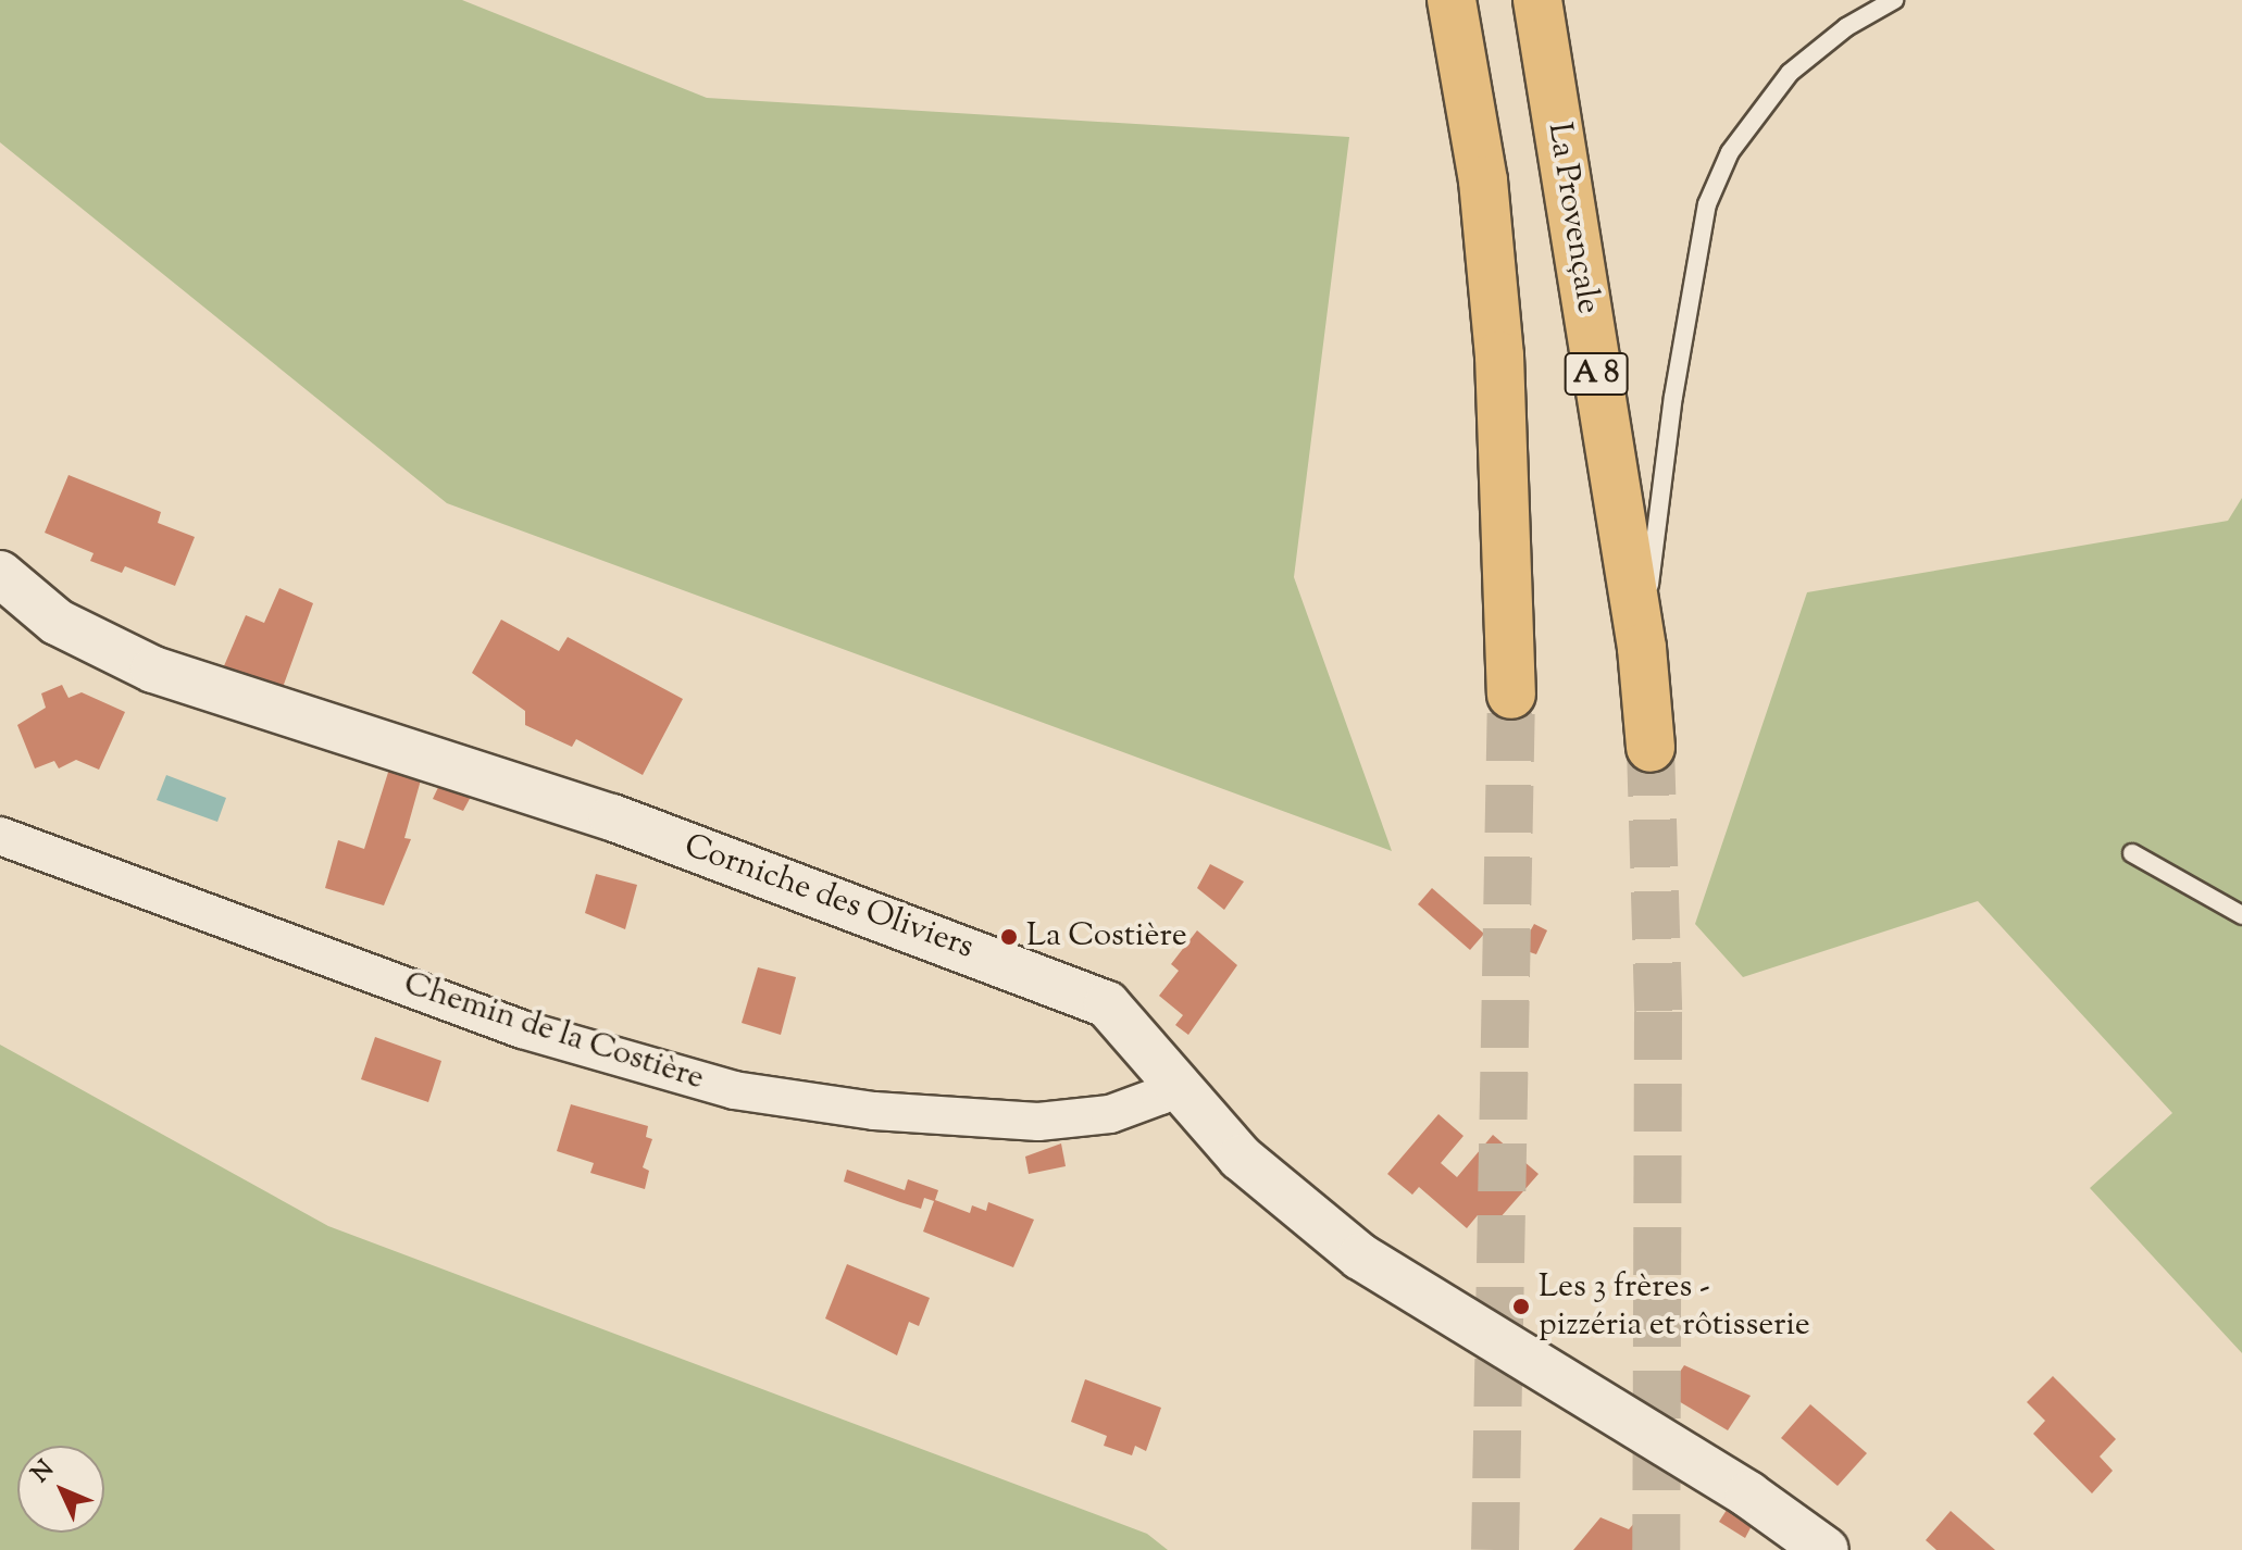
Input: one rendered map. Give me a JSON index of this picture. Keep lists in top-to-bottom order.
{
  "streets": {
    "highway": ["La Provençale", "A 8"],
    "street": ["Corniche des Oliviers", "Chemin de la Costière"]
  },
  "crossings": [
    ["Corniche des Oliviers", "Chemin de la Costière"]
  ],
  "places": ["La Costière", "Les 3 frères - pizzéria et rôtisserie"],
  "north": "top left"
}
